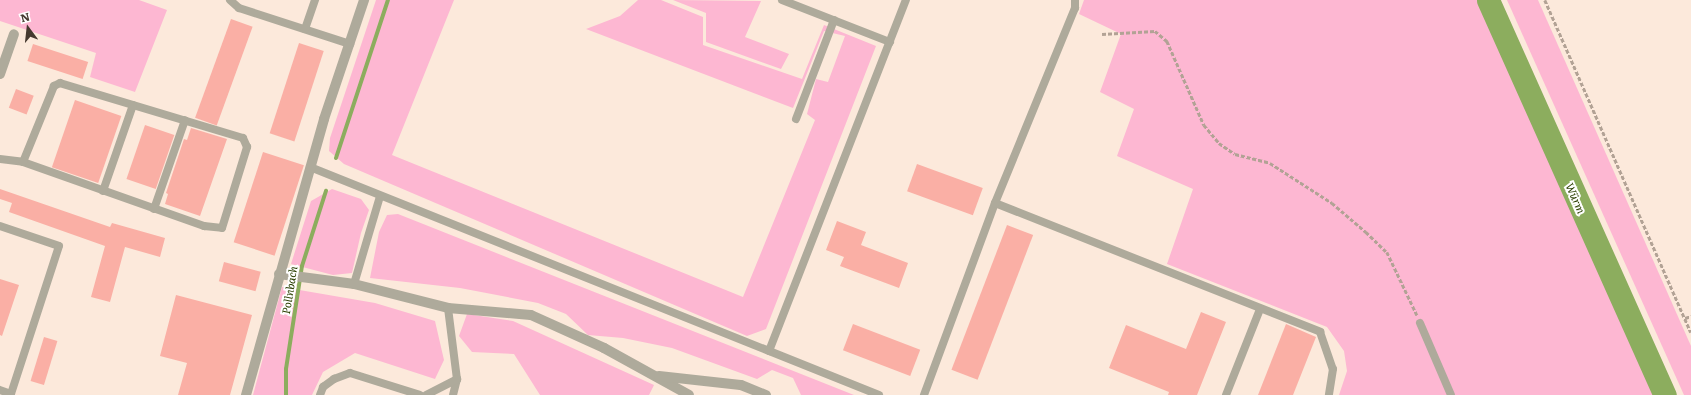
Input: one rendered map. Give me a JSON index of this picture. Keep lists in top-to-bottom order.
{
  "water": ["Würm", "Pollnbach"],
  "north": "top"
}
